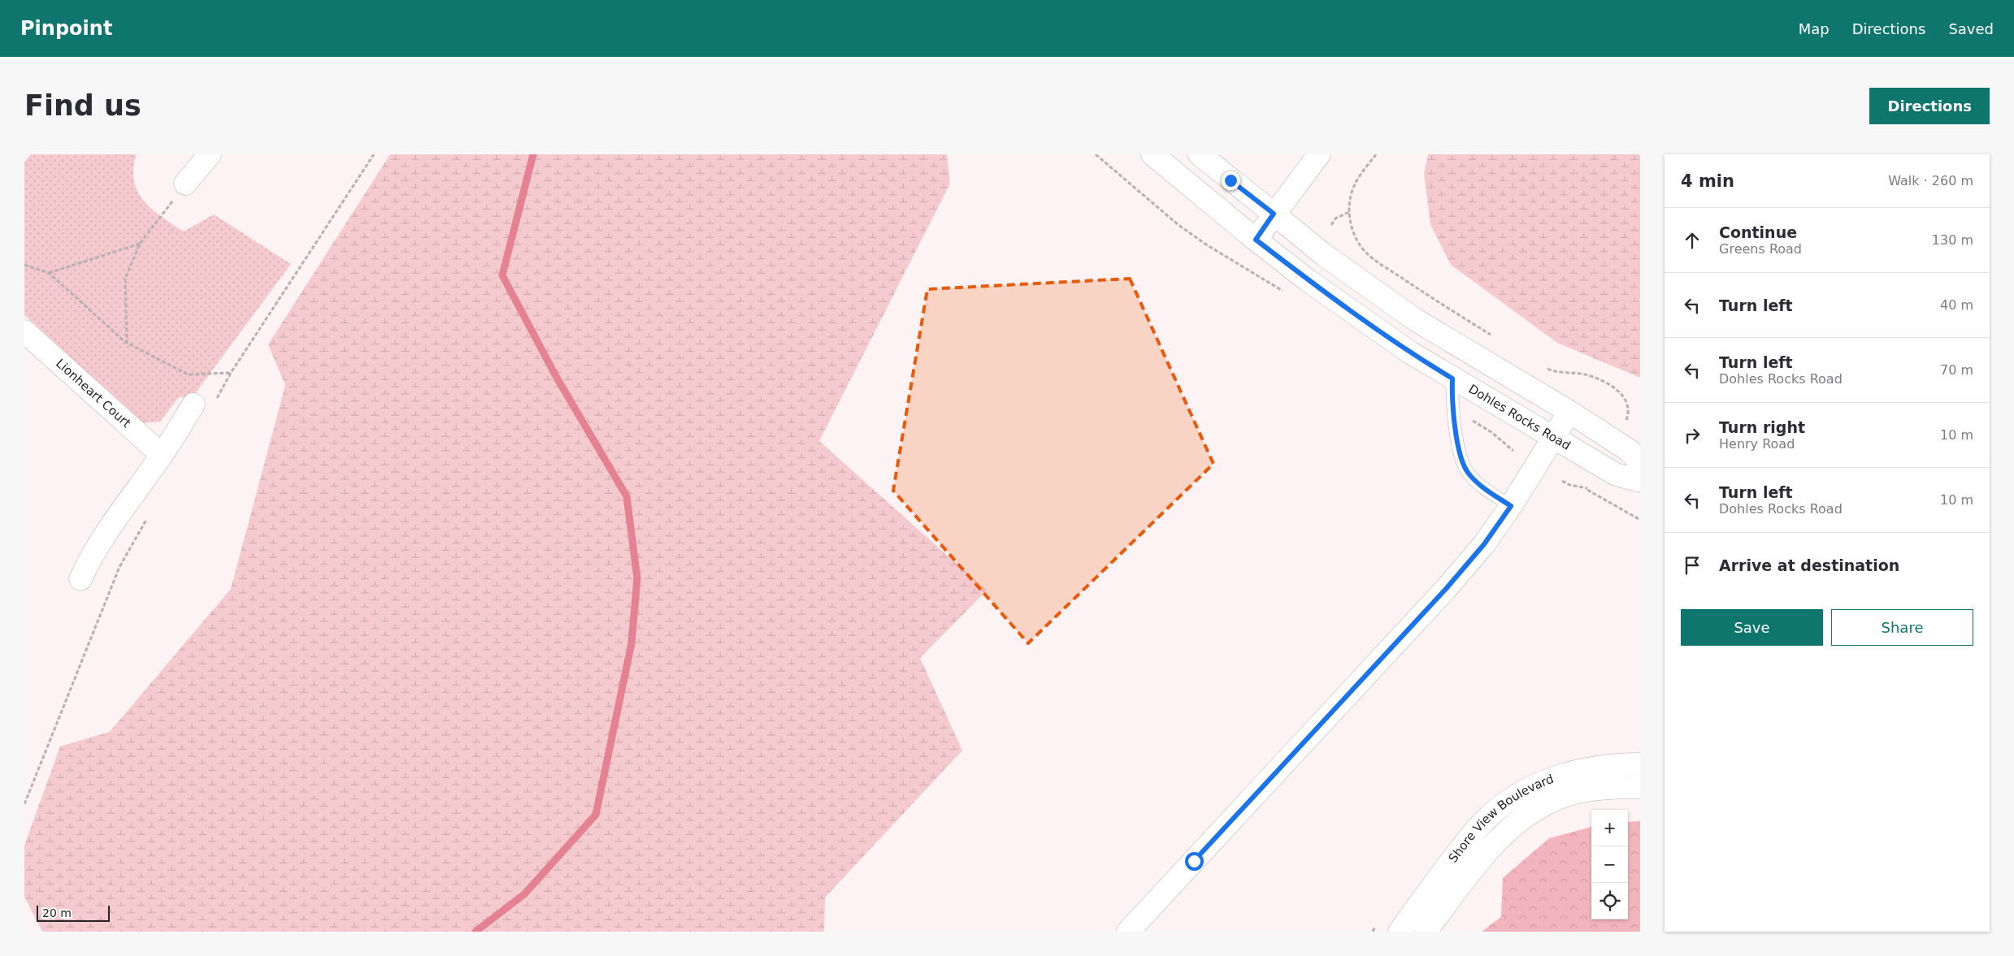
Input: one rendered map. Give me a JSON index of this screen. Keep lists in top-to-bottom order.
{
  "streets": {
    "street": ["Lionheart Court", "Dohles Rocks Road", "Shore View Boulevard"]
  },
  "scale_bar": "20 m",
  "page": {
    "header": "Pinpoint",
    "nav": ["Map", "Directions", "Saved"],
    "buttons": [
      "Directions",
      ["Save", "Share"]
    ],
    "title": "Find us",
    "heading": ["4 min", "Walk · 260 m"],
    "list": [
      ["Continue", "Greens Road", "130 m"],
      ["Turn left", "40 m"],
      ["Turn left", "Dohles Rocks Road", "70 m"],
      ["Turn right", "Henry Road", "10 m"],
      ["Turn left", "Dohles Rocks Road", "10 m"],
      "Arrive at destination"
    ],
    "map_buttons": ["+", "−"],
    "scale": "20 m"
  }
}
